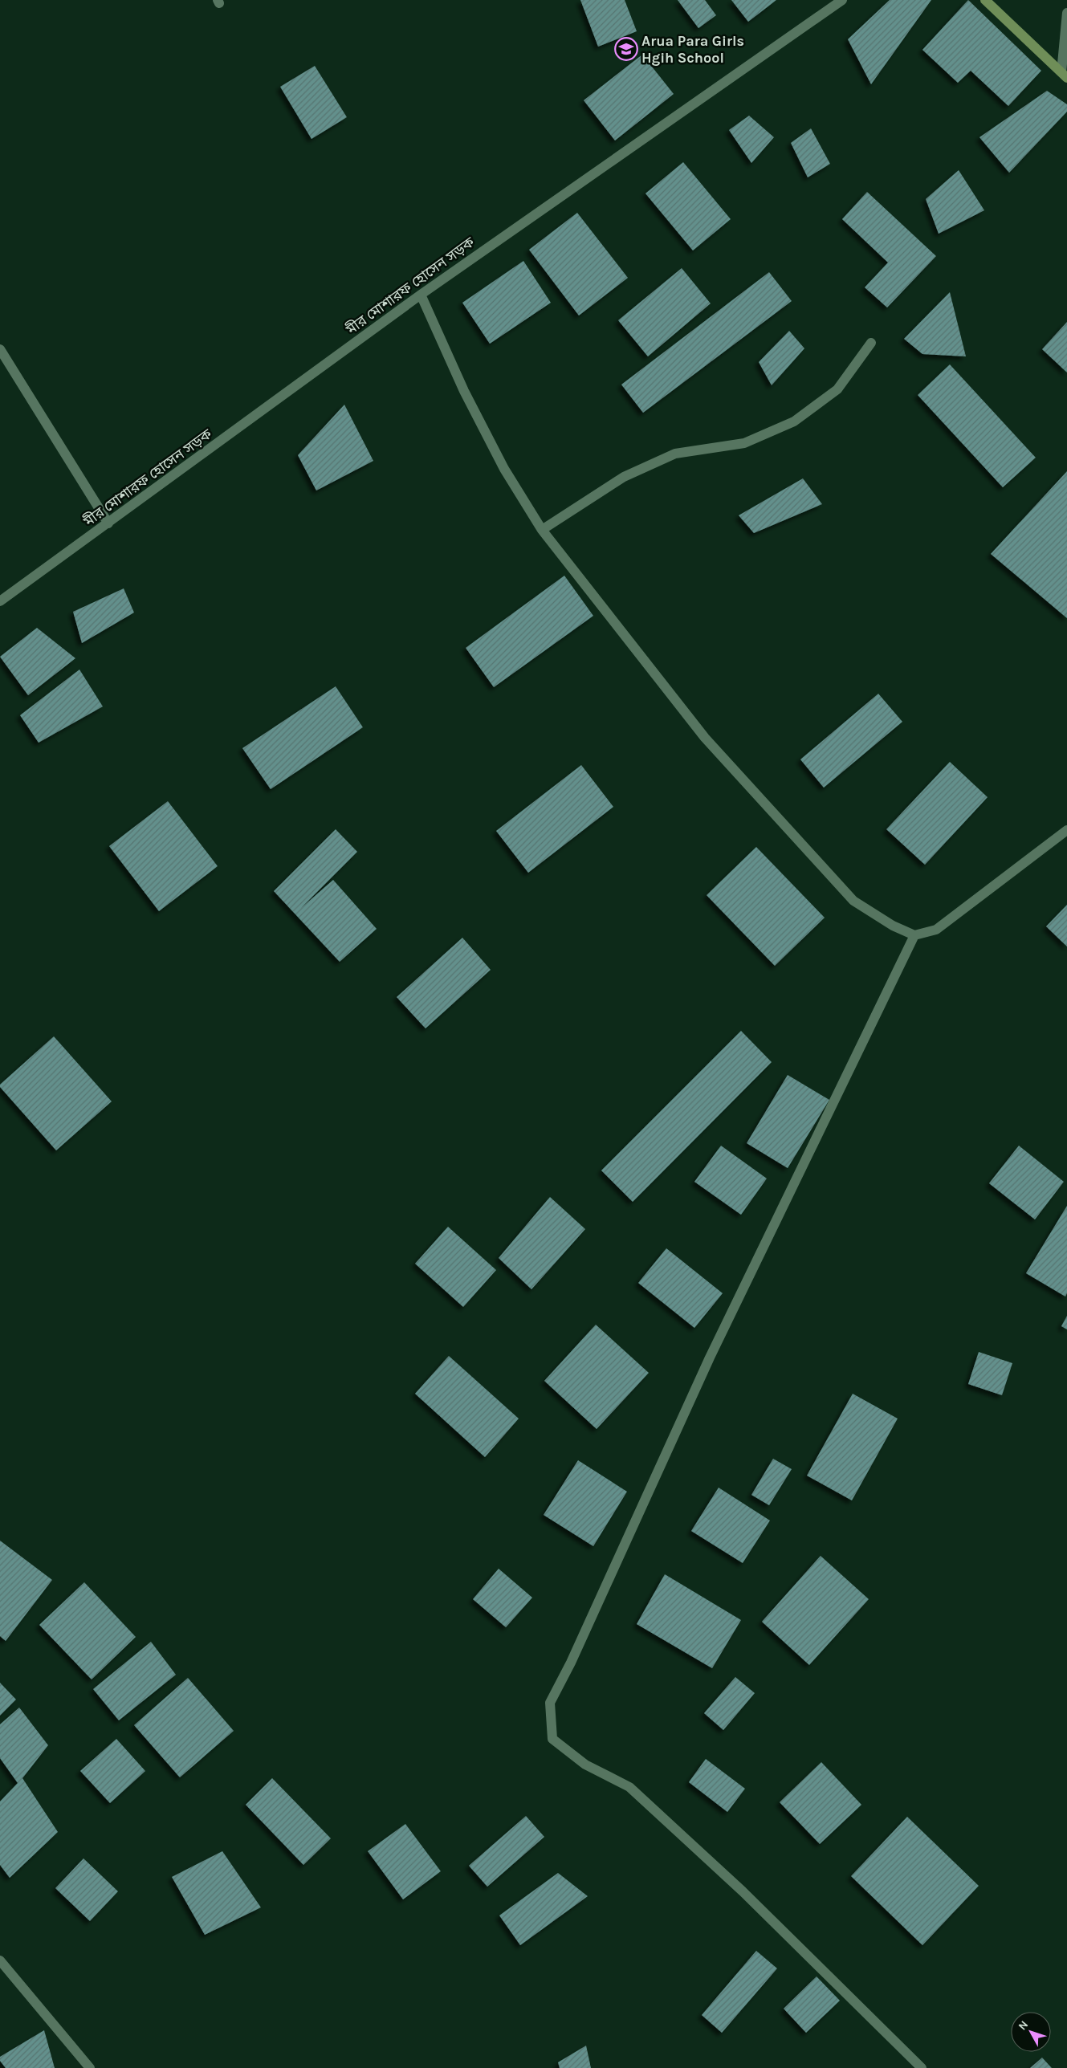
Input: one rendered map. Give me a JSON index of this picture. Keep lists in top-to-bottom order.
{
  "streets": {
    "street": ["মীর মোশারফ হোসেন সড়ক"]
  },
  "places": {
    "school or university": ["Arua Para Girls Hgih School"]
  },
  "north": "top left"
}
